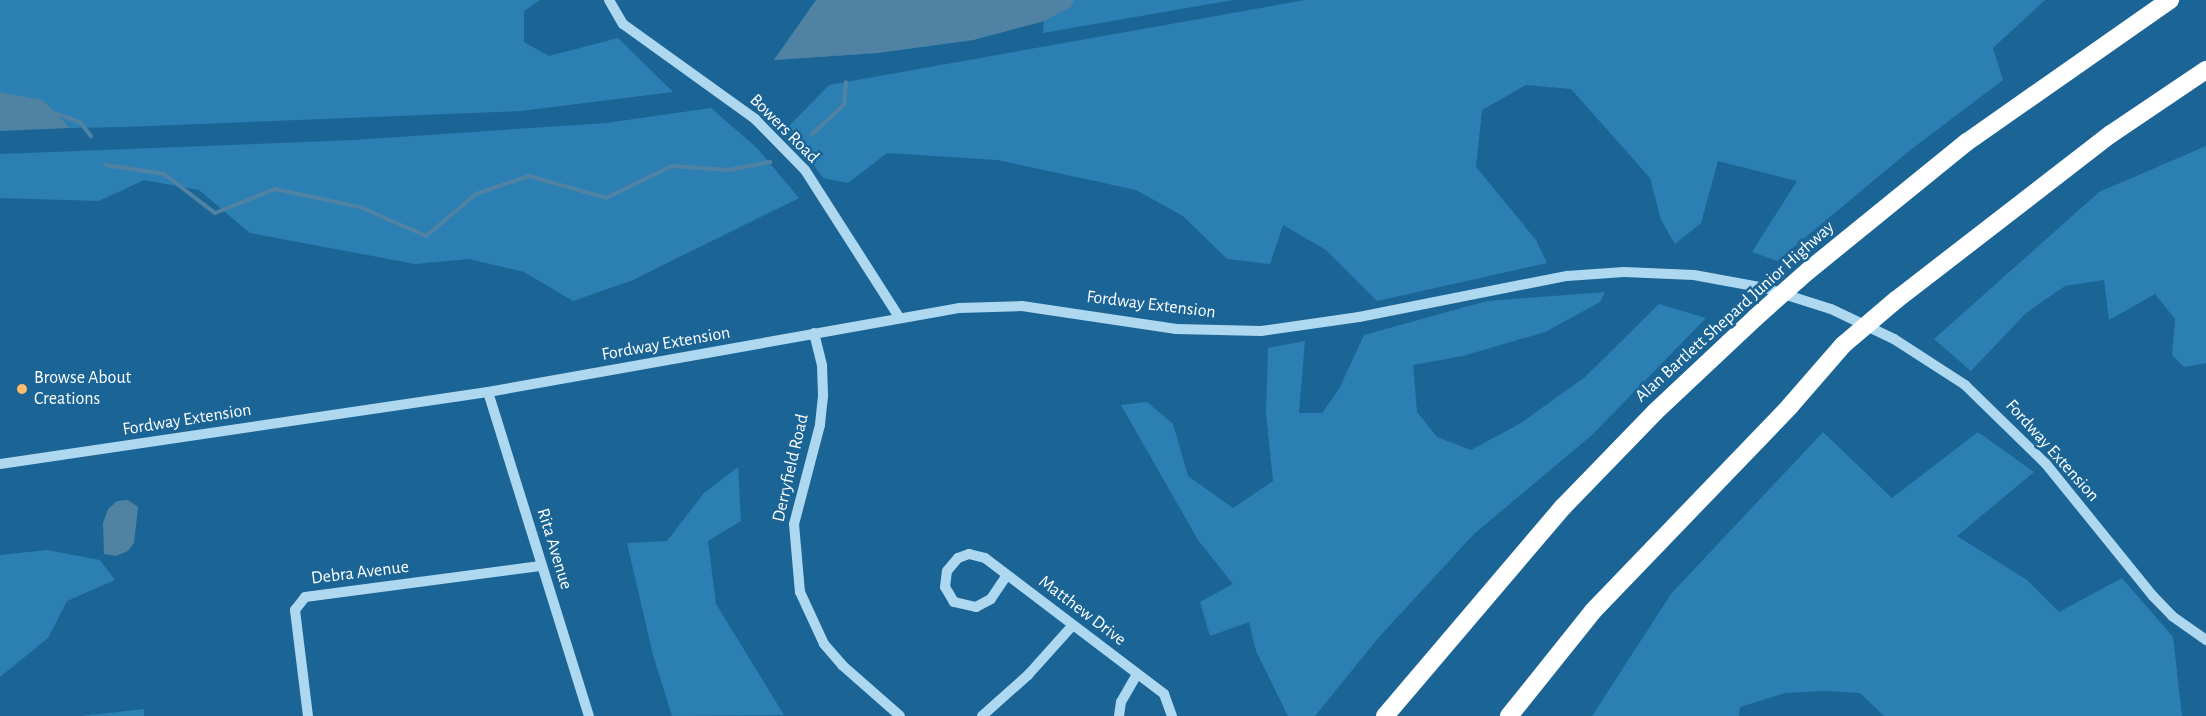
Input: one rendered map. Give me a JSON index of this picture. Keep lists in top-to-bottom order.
{
  "streets": {
    "highway": ["Alan Bartlett Shepard Junior Highway"],
    "street": [
      "Bowers Road",
      "Fordway Extension",
      "Derryfield Road",
      "Rita Avenue",
      "Debra Avenue",
      "Matthew Drive"
    ]
  },
  "crossings": [
    ["Bowers Road", "Fordway Extension"],
    ["Fordway Extension", "Derryfield Road"],
    ["Fordway Extension", "Rita Avenue"],
    ["Rita Avenue", "Debra Avenue"]
  ],
  "places": ["Browse About Creations"]
}
